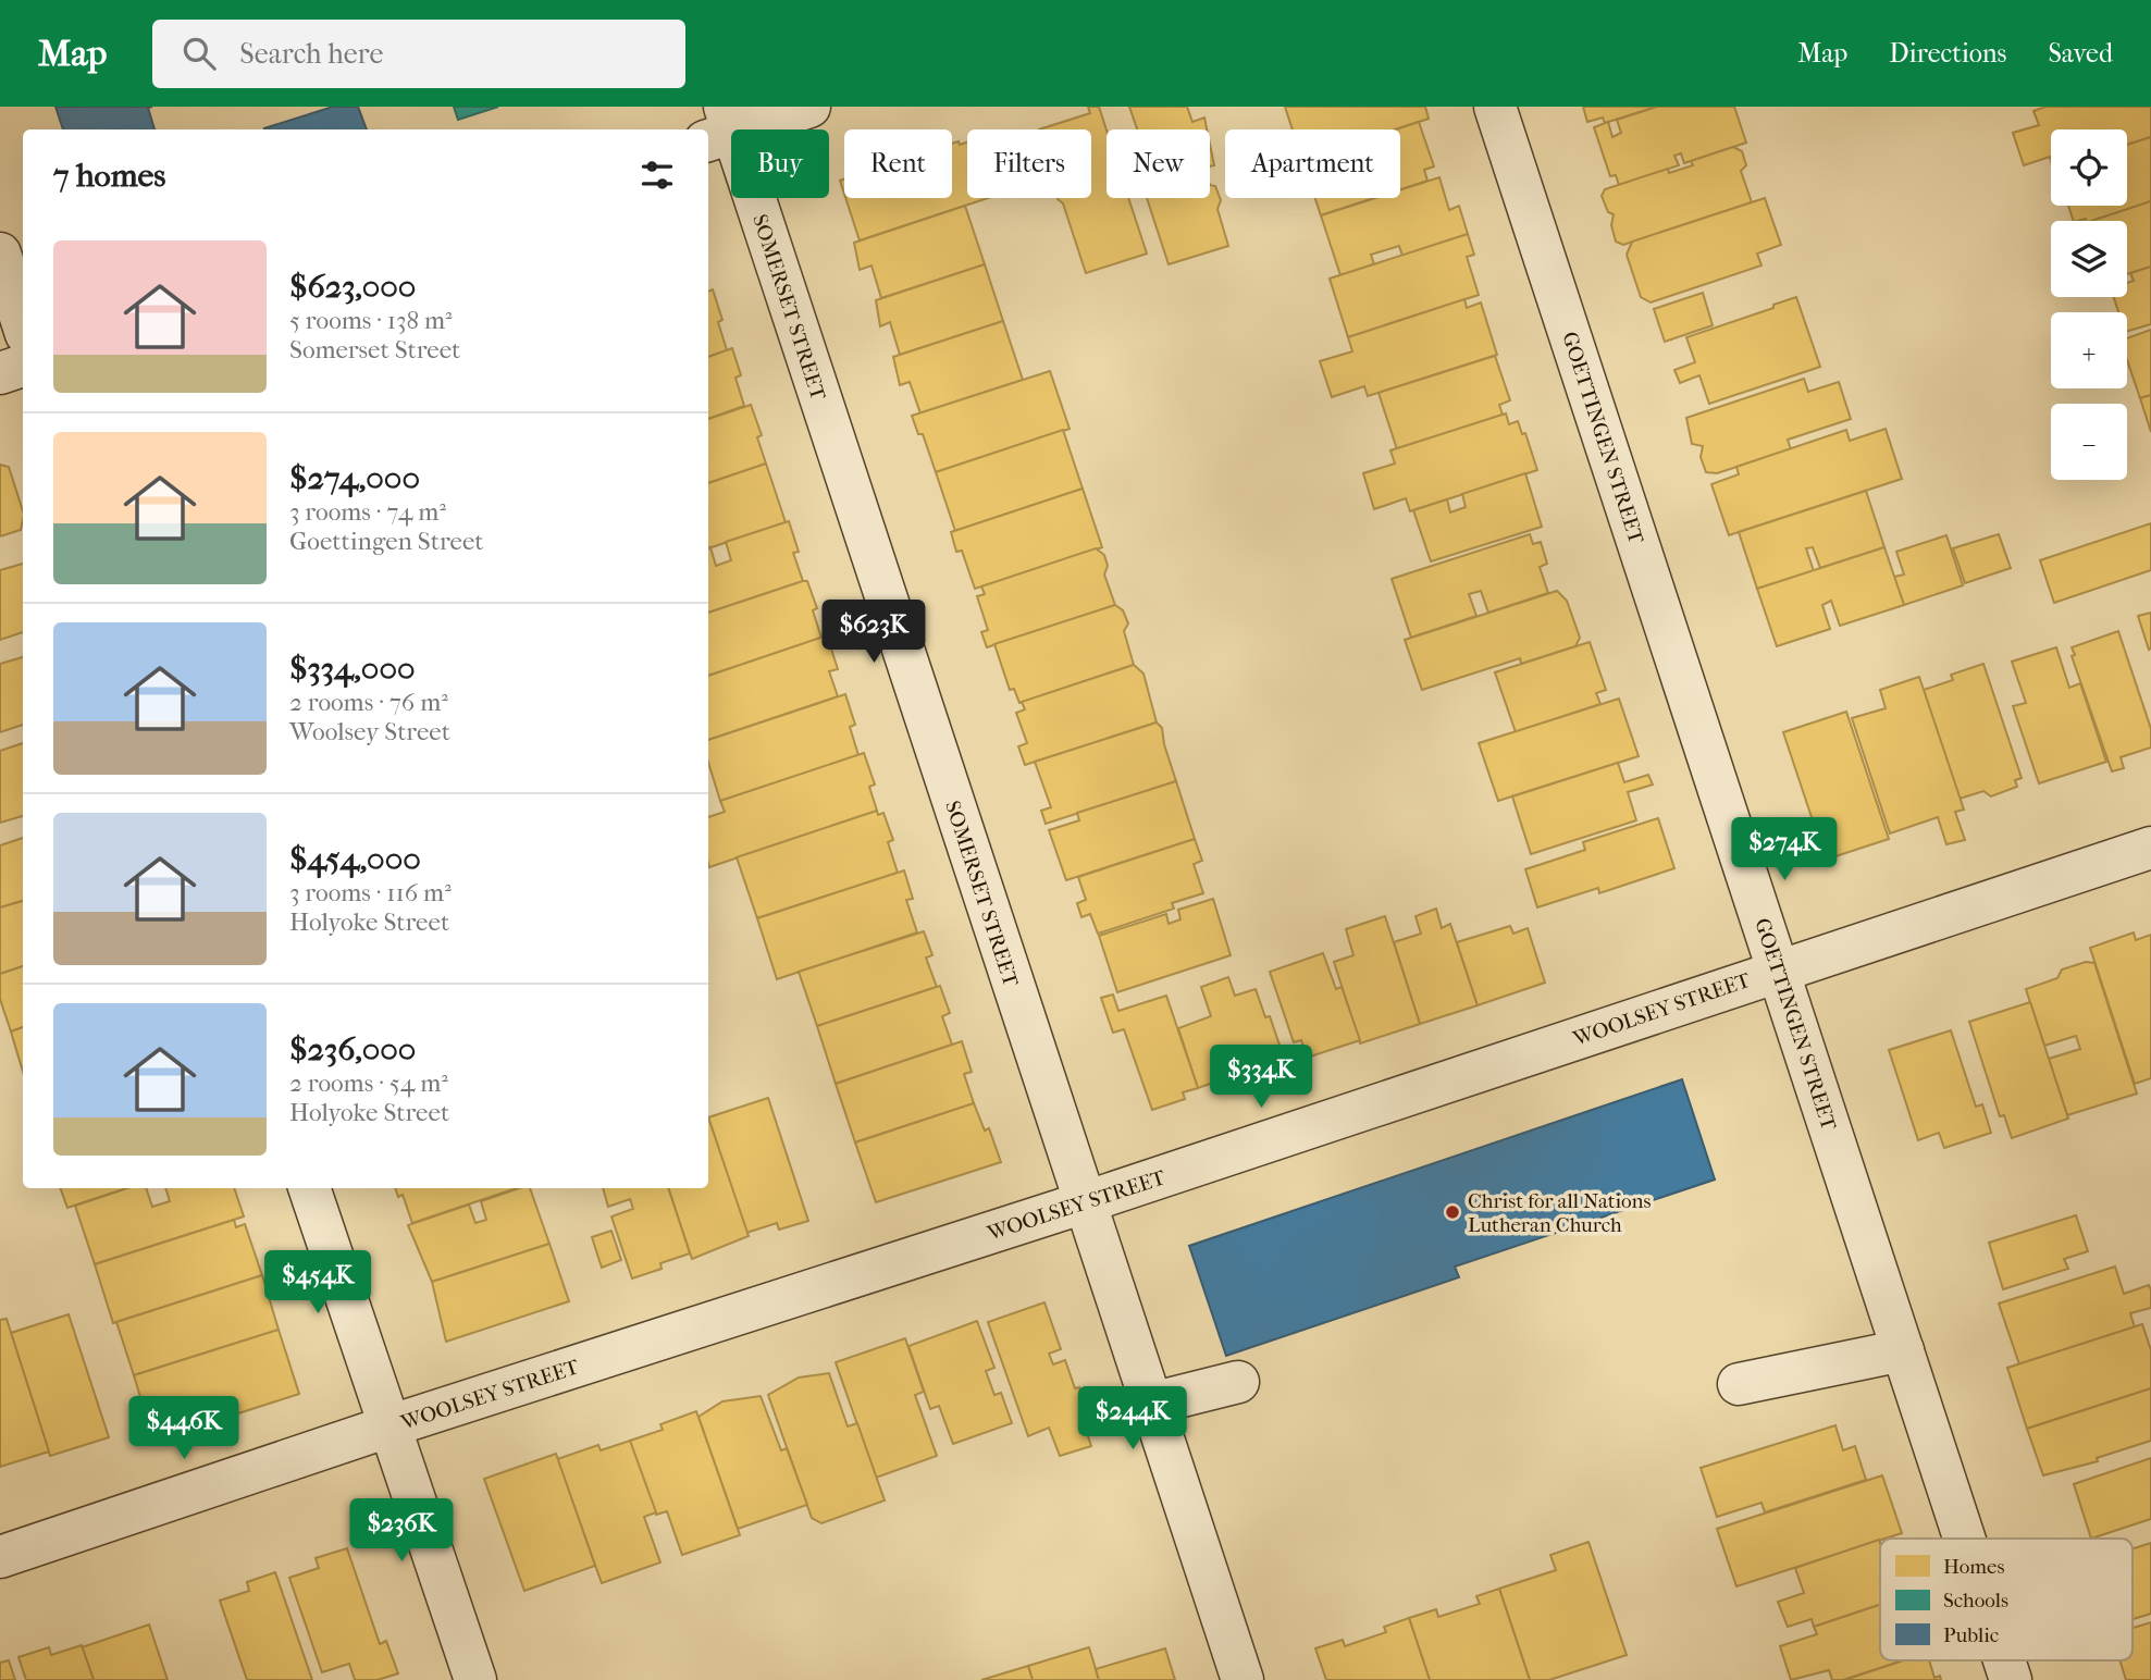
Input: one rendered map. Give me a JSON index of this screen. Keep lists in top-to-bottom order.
{
  "streets": {
    "street": ["SOMERSET STREET", "GOETTINGEN STREET", "WOOLSEY STREET"]
  },
  "crossings": [
    ["SOMERSET STREET", "WOOLSEY STREET"],
    ["GOETTINGEN STREET", "WOOLSEY STREET"]
  ],
  "places": ["Christ for all Nations Lutheran Church"],
  "legend": ["Homes", "Schools", "Public"],
  "page": {
    "header": "Map",
    "search": "Search here",
    "nav": ["Map", "Directions", "Saved"],
    "map_buttons": ["+", "−"],
    "chip": [
      "Buy",
      "Rent",
      "Filters",
      "New",
      "Apartment"
    ],
    "heading": "7 homes",
    "list": [
      {
        "name": "$623,000",
        "note": "5 rooms · 138 m² · Somerset Street"
      },
      {
        "name": "$274,000",
        "note": "3 rooms · 74 m² · Goettingen Street"
      },
      {
        "name": "$334,000",
        "note": "2 rooms · 76 m² · Woolsey Street"
      },
      {
        "name": "$454,000",
        "note": "3 rooms · 116 m² · Holyoke Street"
      },
      {
        "name": "$236,000",
        "note": "2 rooms · 54 m² · Holyoke Street"
      }
    ],
    "price": [
      "$623K",
      "$274K",
      "$334K",
      "$454K",
      "$244K",
      "$446K",
      "$236K"
    ]
  }
}
